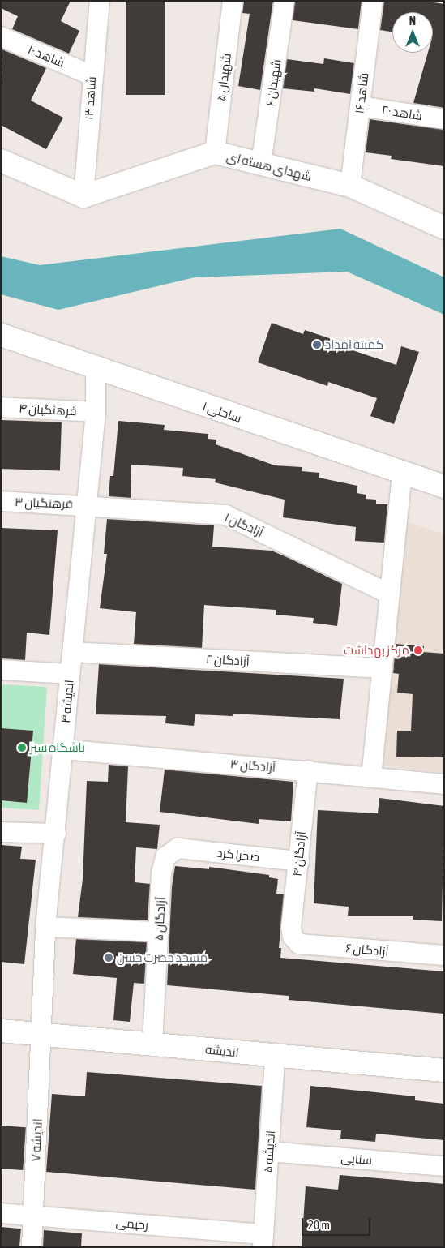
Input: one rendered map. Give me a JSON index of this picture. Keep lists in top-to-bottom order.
{
  "streets": {
    "street": [
      "شاهد ۱۰",
      "شهیدان ۵",
      "شهیدان ۶",
      "شاهد ۱۶",
      "شاهد ۱۳",
      "شاهد ۲۰",
      "شهدای هسته ای",
      "فرهنگیان ۴",
      "ساحلی ۱",
      "فرهنگیان ۳",
      "آزادگان ۱",
      "آزادگان ۲",
      "اندیشه ۴",
      "آزادگان ۳",
      "آزادگان ۴",
      "صحرا کرد",
      "آزادگان ۵",
      "آزادگان ۶",
      "اندیشه",
      "اندیشه ۷",
      "اندیشه ۵",
      "سنایی",
      "رحیمی"
    ]
  },
  "crossings": [
    ["شاهد ۱۰", "شاهد ۱۳"],
    ["شهیدان ۵", "شهدای هسته ای"],
    ["شهیدان ۶", "شهدای هسته ای"],
    ["شاهد ۱۶", "شاهد ۲۰"],
    ["شاهد ۱۶", "شهدای هسته ای"],
    ["شاهد ۱۳", "شهدای هسته ای"],
    ["فرهنگیان ۴", "اندیشه ۴"],
    ["ساحلی ۱", "اندیشه ۴"],
    ["فرهنگیان ۳", "آزادگان ۱"],
    ["فرهنگیان ۳", "اندیشه ۴"],
    ["آزادگان ۱", "اندیشه ۴"],
    ["آزادگان ۲", "اندیشه ۴"],
    ["اندیشه ۴", "آزادگان ۳"],
    ["اندیشه ۴", "اندیشه"],
    ["اندیشه ۴", "اندیشه ۷"],
    ["آزادگان ۳", "آزادگان ۴"],
    ["آزادگان ۴", "صحرا کرد"],
    ["آزادگان ۴", "آزادگان ۶"],
    ["صحرا کرد", "آزادگان ۵"],
    ["آزادگان ۵", "اندیشه"],
    ["اندیشه", "اندیشه ۷"],
    ["اندیشه", "اندیشه ۵"],
    ["اندیشه ۷", "رحیمی"],
    ["اندیشه ۵", "سنایی"],
    ["اندیشه ۵", "رحیمی"]
  ],
  "places": [
    "کمیته امداد",
    "مرکز بهداشت",
    "باشگاه سبز",
    "مسجد حضرت حسن"
  ],
  "scale_bar": "20 m",
  "north": "top"
}
